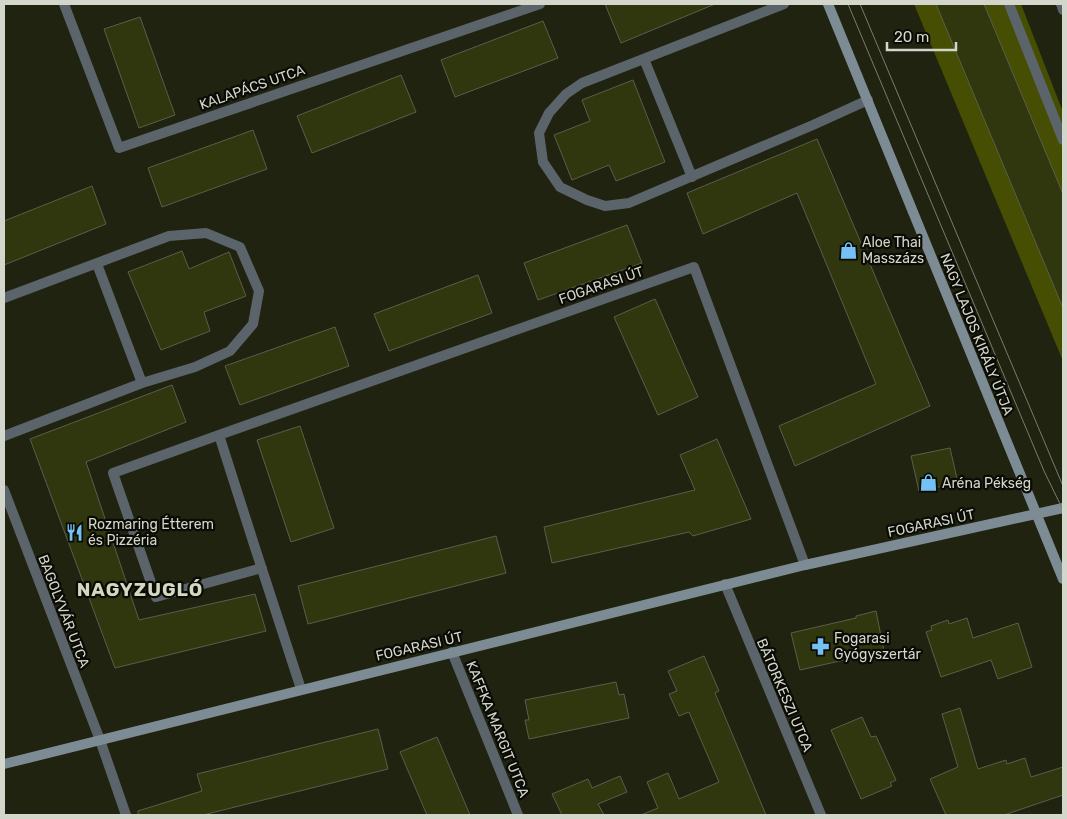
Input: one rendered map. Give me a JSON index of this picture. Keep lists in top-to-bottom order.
{
  "streets": {
    "main road": ["FOGARASI ÚT", "NAGY LAJOS KIRÁLY ÚTJA"],
    "street": [
      "KALAPÁCS UTCA",
      "BAGOLYVÁR UTCA",
      "BÁTORKESZI UTCA",
      "KAFFKA MARGIT UTCA"
    ]
  },
  "crossings": [
    ["FOGARASI ÚT", "NAGY LAJOS KIRÁLY ÚTJA"],
    ["FOGARASI ÚT", "BAGOLYVÁR UTCA"],
    ["FOGARASI ÚT", "BÁTORKESZI UTCA"],
    ["FOGARASI ÚT", "KAFFKA MARGIT UTCA"]
  ],
  "districts": ["NAGYZUGLÓ"],
  "places": {
    "shop": ["Aloe Thai Masszázs", "Aréna Pékség"],
    "restaurant": ["Rozmaring Étterem és Pizzéria"],
    "pharmacy": ["Fogarasi Gyógyszertár"]
  },
  "scale_bar": "20 m"
}
